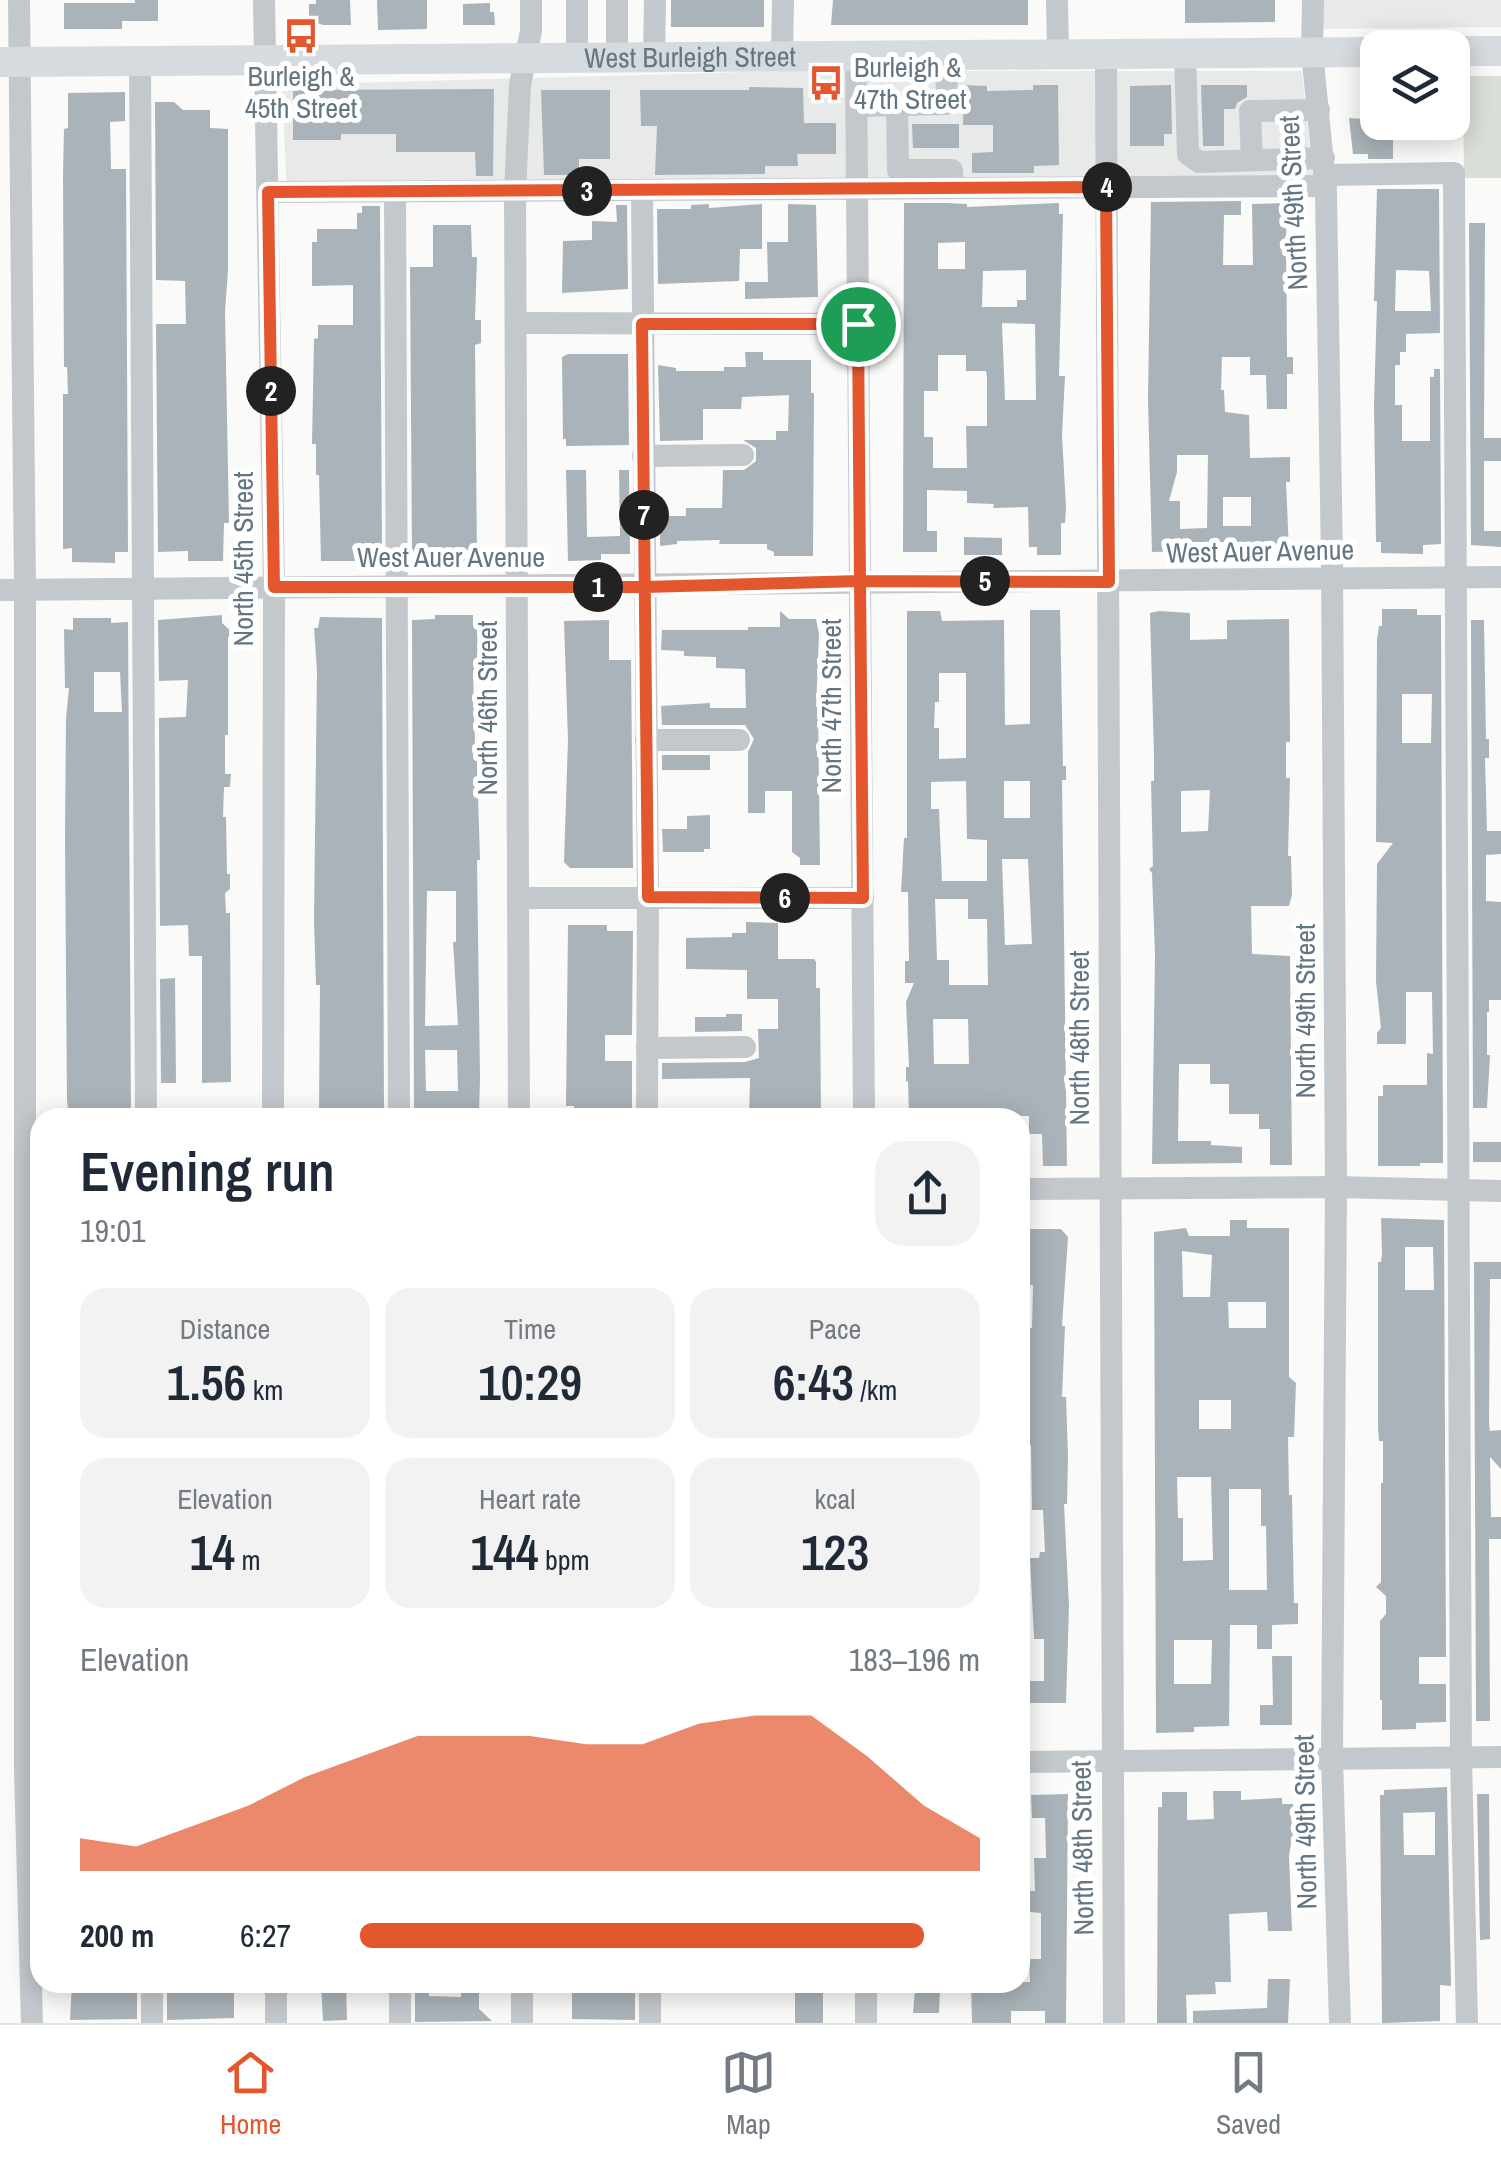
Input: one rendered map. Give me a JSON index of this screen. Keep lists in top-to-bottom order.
{
  "streets": {
    "main road": ["West Burleigh Street"],
    "street": [
      "North 49th Street",
      "West Auer Avenue",
      "North 45th Street",
      "North 47th Street",
      "North 46th Street",
      "North 48th Street"
    ]
  },
  "crossings": [
    ["West Burleigh Street", "North 49th Street"],
    ["West Burleigh Street", "North 45th Street"],
    ["West Burleigh Street", "North 47th Street"],
    ["West Burleigh Street", "North 46th Street"],
    ["West Burleigh Street", "North 48th Street"],
    ["North 49th Street", "West Auer Avenue"],
    ["West Auer Avenue", "North 45th Street"],
    ["West Auer Avenue", "North 47th Street"],
    ["West Auer Avenue", "North 46th Street"],
    ["West Auer Avenue", "North 48th Street"]
  ],
  "places": {
    "bus stop": ["Burleigh & 45th Street", "Burleigh & 47th Street"]
  },
  "page": {
    "pins": [
      "4",
      "3",
      "2",
      "7",
      "5",
      "1",
      "6"
    ],
    "heading": ["Evening run", "19:01"],
    "stats": [
      ["Distance", "1.56 km"],
      ["Time", "10:29"],
      ["Pace", "6:43 /km"],
      ["Elevation", "14 m"],
      ["Heart rate", "144 bpm"],
      ["kcal", "123"]
    ],
    "chart": ["Elevation", "183–196 m"],
    "list": [
      {
        "name": "200 m",
        "note": "6:27"
      }
    ],
    "tabs": ["Home", "Map", "Saved"]
  }
}
